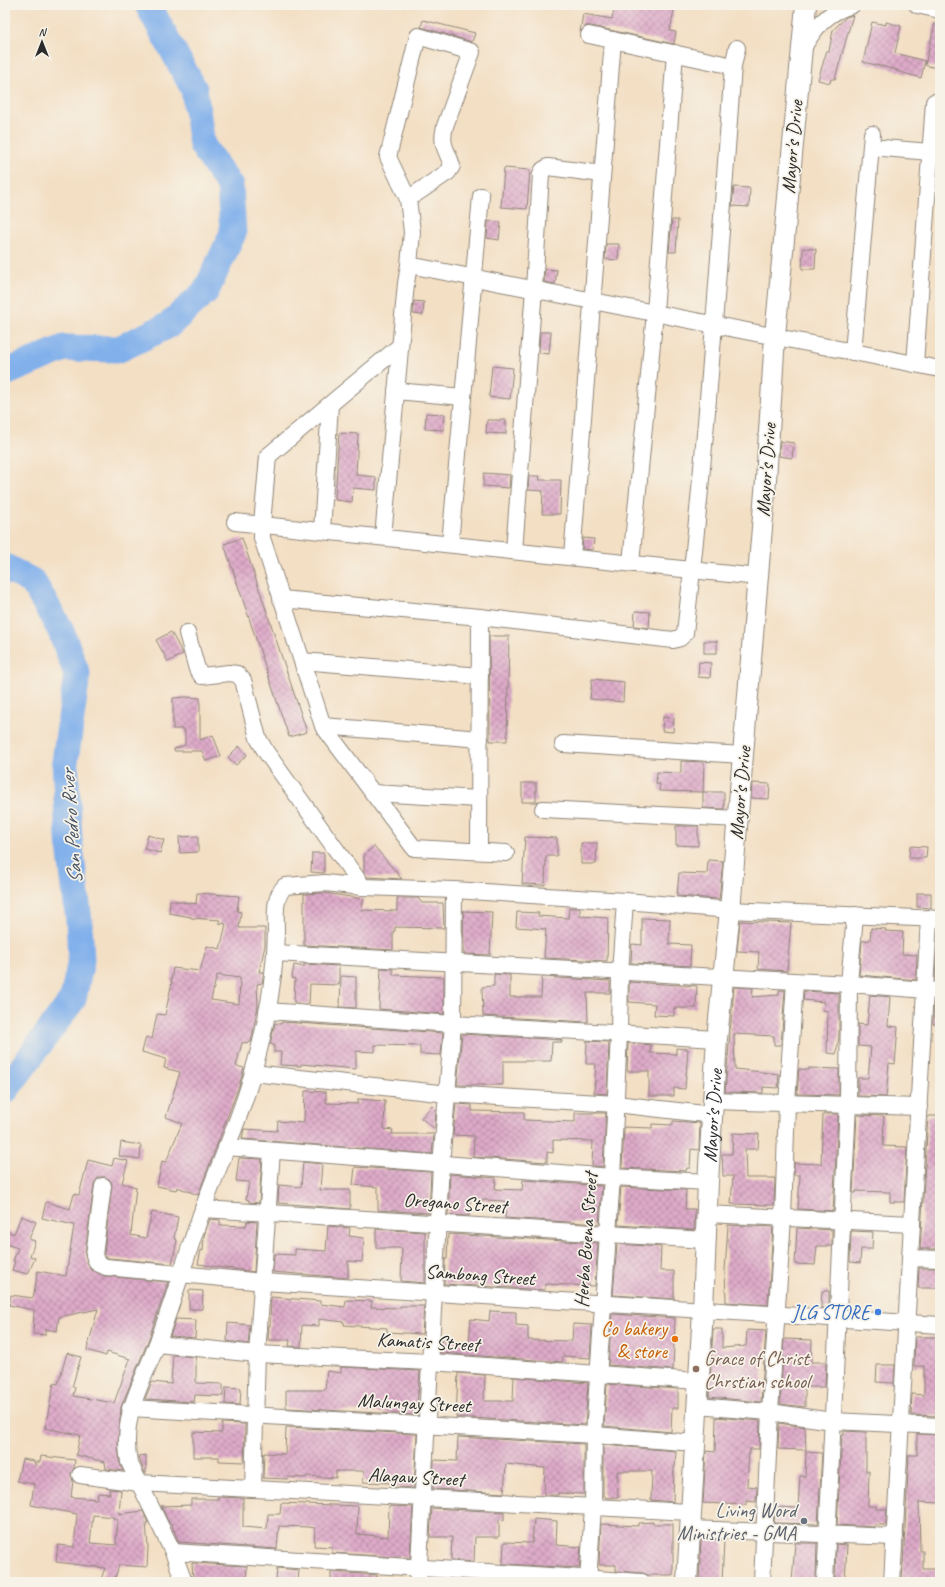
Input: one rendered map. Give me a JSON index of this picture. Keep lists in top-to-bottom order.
{
  "streets": {
    "street": [
      "Mayor's Drive",
      "Oregano Street",
      "Herba Buena Street",
      "Sambong Street",
      "Kamatis Street",
      "Malungay Street",
      "Alagaw Street"
    ]
  },
  "crossings": [
    ["Mayor's Drive", "Oregano Street"],
    ["Mayor's Drive", "Sambong Street"],
    ["Mayor's Drive", "Kamatis Street"],
    ["Mayor's Drive", "Malungay Street"],
    ["Mayor's Drive", "Alagaw Street"],
    ["Oregano Street", "Herba Buena Street"],
    ["Herba Buena Street", "Sambong Street"],
    ["Herba Buena Street", "Kamatis Street"],
    ["Herba Buena Street", "Malungay Street"],
    ["Herba Buena Street", "Alagaw Street"]
  ],
  "water": ["San Pedro River"],
  "places": [
    "JLG STORE",
    "Co bakery & store",
    "Grace of Christ Chrstian school",
    "Living Word Ministries - GMA"
  ],
  "north": "top"
}
